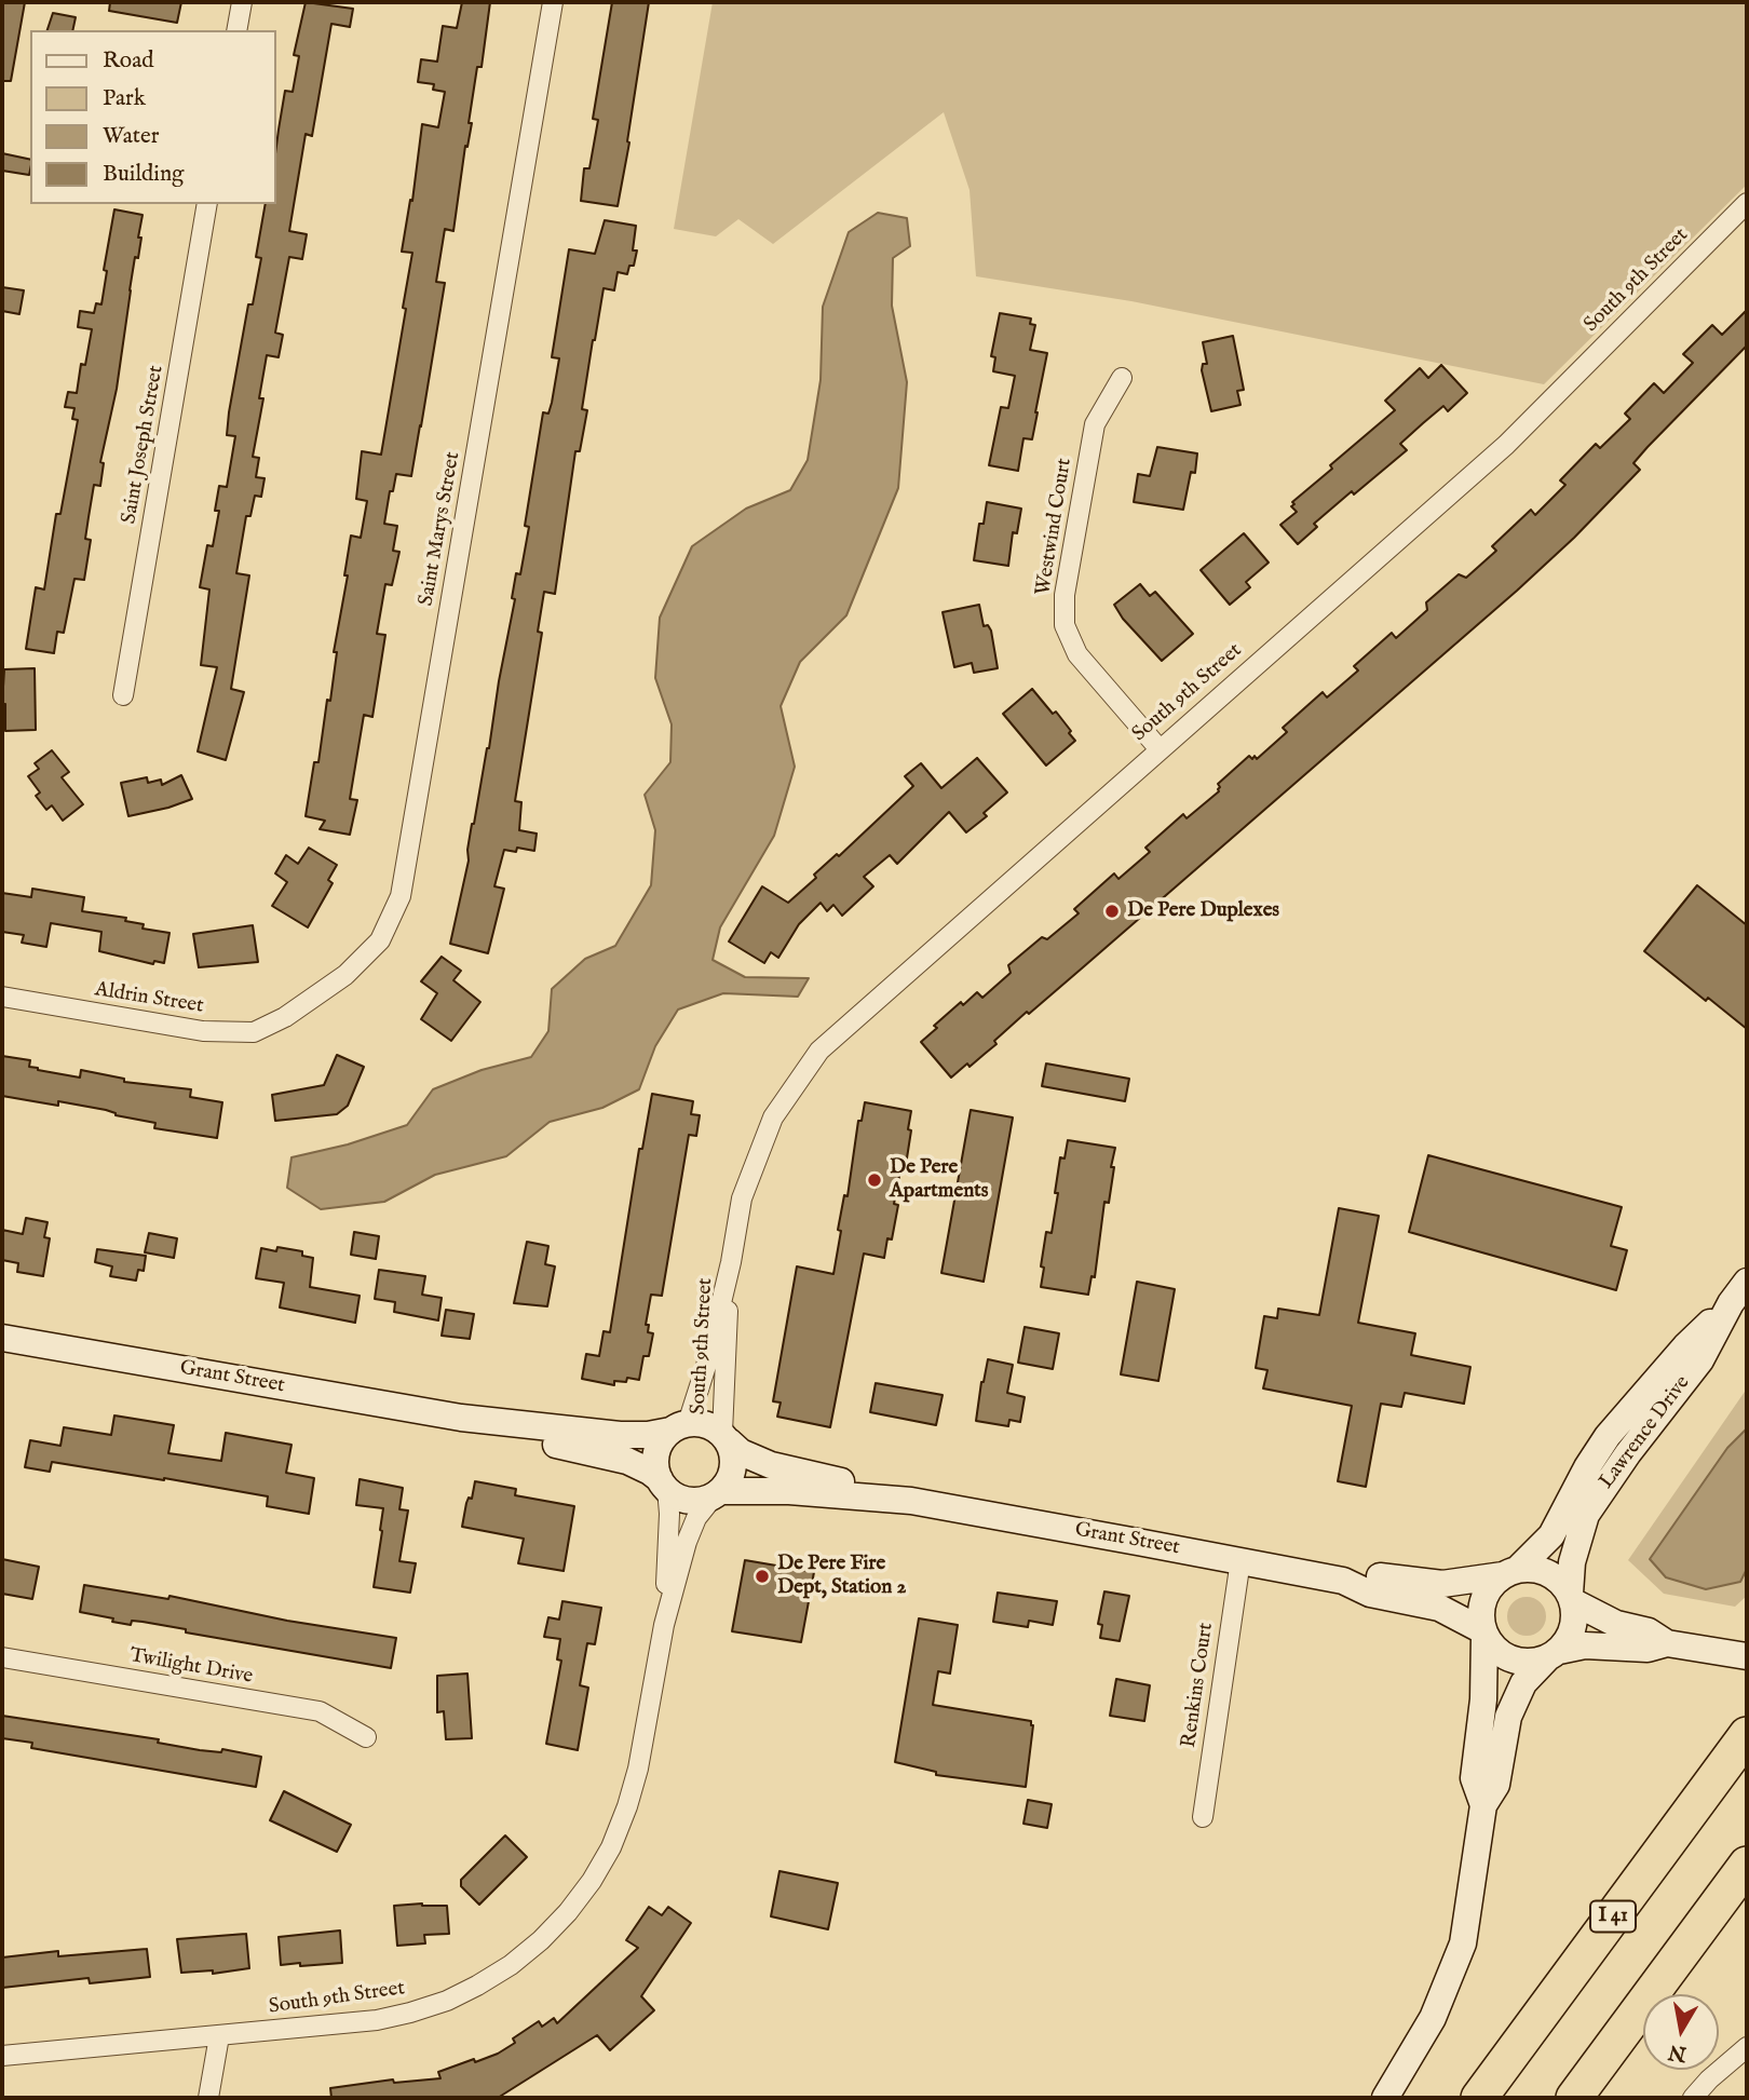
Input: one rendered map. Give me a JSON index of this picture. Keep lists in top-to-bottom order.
{
  "streets": {
    "highway": ["I 41"],
    "street": [
      "South 9th Street",
      "Saint Joseph Street",
      "Westwind Court",
      "Saint Marys Street",
      "Aldrin Street",
      "Grant Street",
      "Lawrence Drive",
      "Twilight Drive",
      "Renkins Court"
    ]
  },
  "crossings": [
    ["South 9th Street", "Westwind Court"],
    ["South 9th Street", "Grant Street"],
    ["Saint Marys Street", "Aldrin Street"],
    ["Grant Street", "Lawrence Drive"],
    ["Grant Street", "Renkins Court"]
  ],
  "places": ["De Pere Duplexes", "De Pere Apartments", "De Pere Fire Dept, Station 2"],
  "legend": [
    "Road",
    "Park",
    "Water",
    "Building"
  ],
  "north": "bottom"
}
